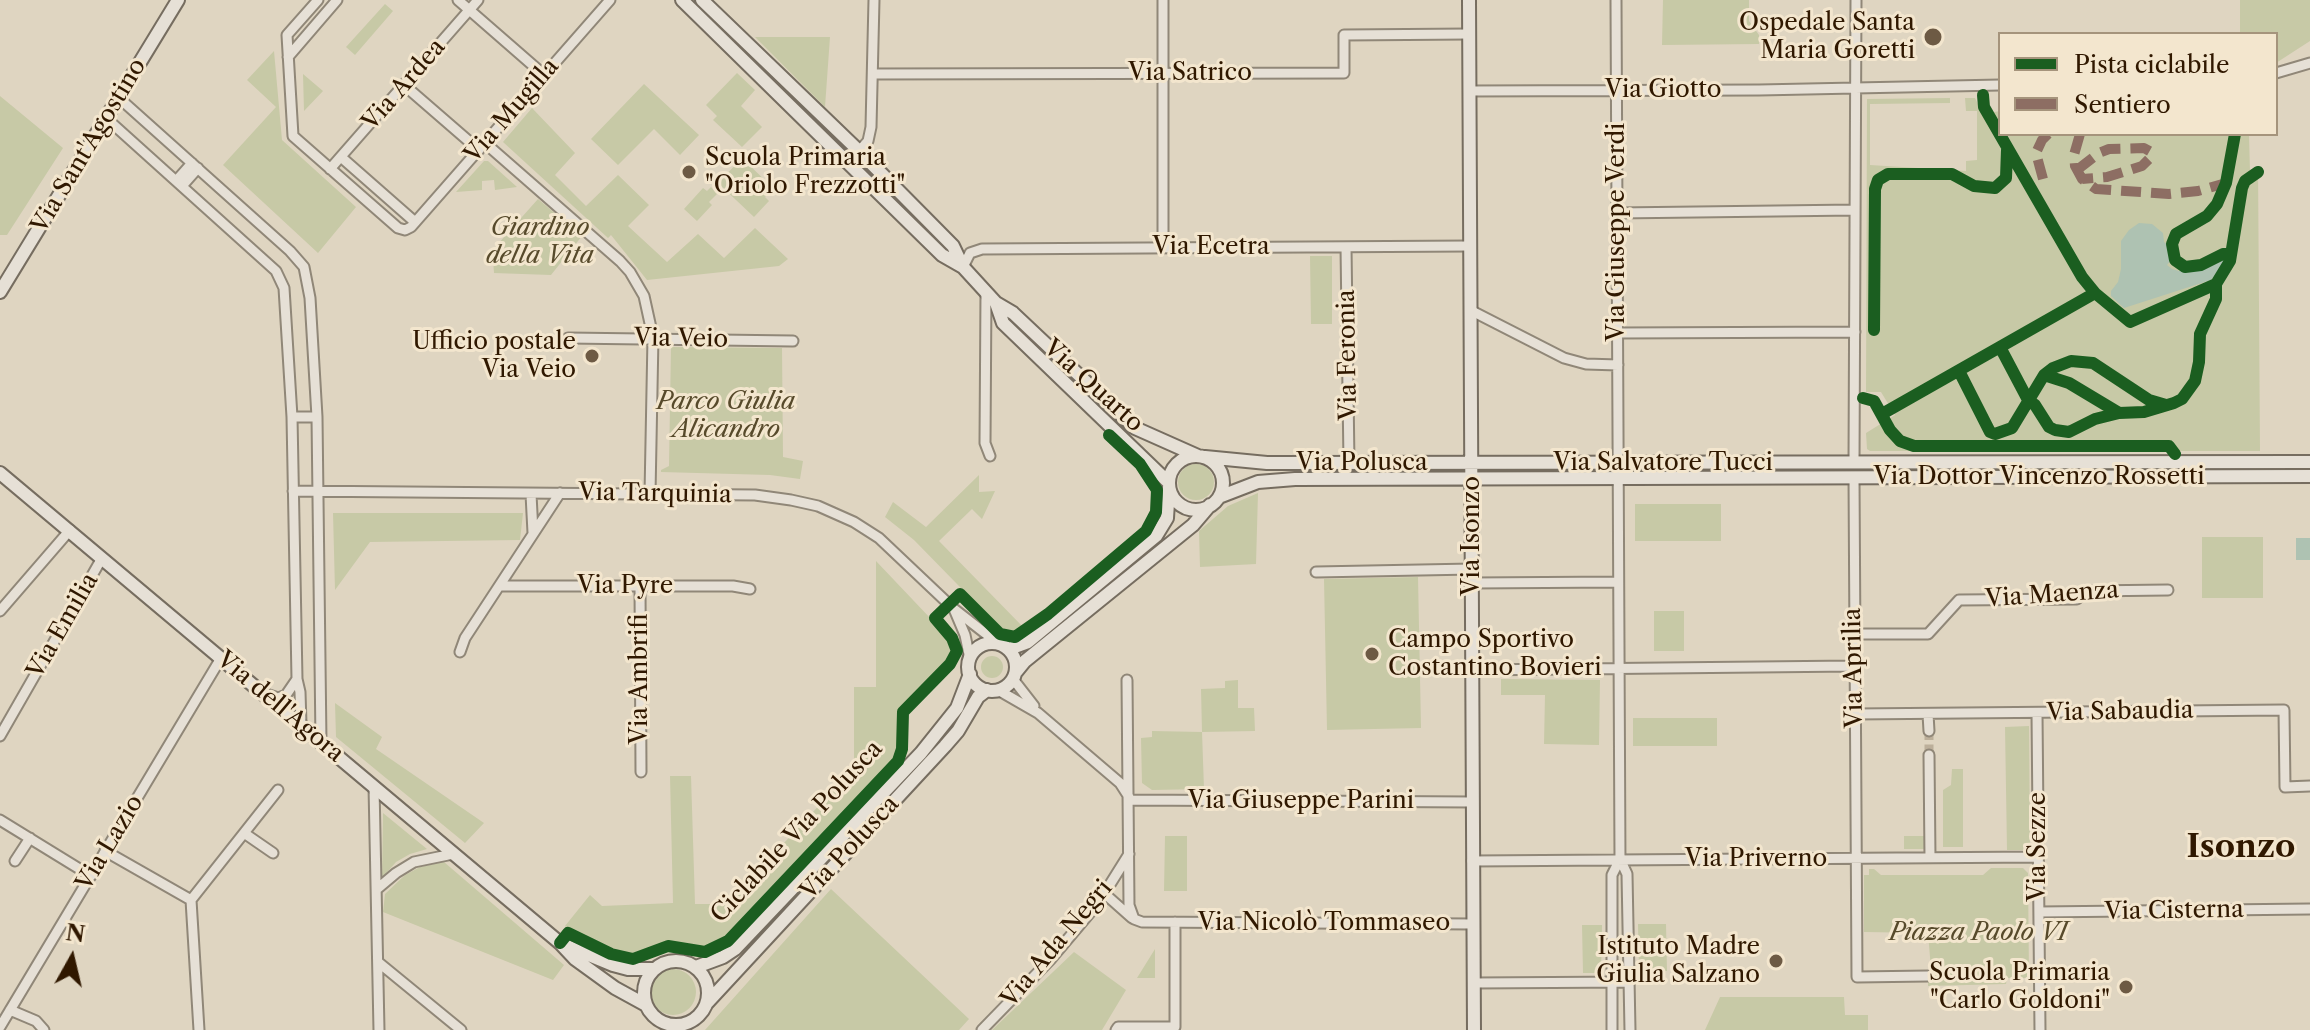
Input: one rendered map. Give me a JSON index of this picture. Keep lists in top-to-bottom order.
{
  "streets": {
    "street": [
      "Via Satrico",
      "Via Ardea",
      "Via Giotto",
      "Via Mugilla",
      "Via Sant'Agostino",
      "Via Giuseppe Verdi",
      "Via Ecetra",
      "Via Veio",
      "Via Feronia",
      "Via Quarto",
      "Via Polusca",
      "Via Salvatore Tucci",
      "Via Dottor Vincenzo Rossetti",
      "Via Tarquinia",
      "Via Isonzo",
      "Via Pyre",
      "Via Maenza",
      "Via Emilia",
      "Via Aprilia",
      "Via Ambrifi",
      "Via dell'Agora",
      "Via Sabaudia",
      "Via Giuseppe Parini",
      "Via Lazio",
      "Via Sezze",
      "Via Priverno",
      "Via Cisterna",
      "Via Nicolò Tommaseo",
      "Via Ada Negri"
    ],
    "cycle path": ["Ciclabile Via Polusca"]
  },
  "crossings": [
    ["Via Satrico", "Via Isonzo"],
    ["Via Giotto", "Via Giuseppe Verdi"],
    ["Via Giotto", "Via Isonzo"],
    ["Via Giuseppe Verdi", "Via Salvatore Tucci"],
    ["Via Giuseppe Verdi", "Via Priverno"],
    ["Via Ecetra", "Via Feronia"],
    ["Via Ecetra", "Via Quarto"],
    ["Via Ecetra", "Via Isonzo"],
    ["Via Feronia", "Via Polusca"],
    ["Via Quarto", "Via Polusca"],
    ["Via Polusca", "Via Salvatore Tucci"],
    ["Via Polusca", "Via Tarquinia"],
    ["Via Polusca", "Via Isonzo"],
    ["Via Polusca", "Via dell'Agora"],
    ["Via Salvatore Tucci", "Via Dottor Vincenzo Rossetti"],
    ["Via Salvatore Tucci", "Via Isonzo"],
    ["Via Salvatore Tucci", "Via Aprilia"],
    ["Via Dottor Vincenzo Rossetti", "Via Aprilia"],
    ["Via Isonzo", "Via Giuseppe Parini"],
    ["Via Isonzo", "Via Priverno"],
    ["Via Isonzo", "Via Nicolò Tommaseo"],
    ["Via Pyre", "Via Ambrifi"],
    ["Via Maenza", "Via Aprilia"],
    ["Via Emilia", "Via dell'Agora"],
    ["Via Aprilia", "Via Sabaudia"],
    ["Via Aprilia", "Via Priverno"],
    ["Via dell'Agora", "Via Lazio"],
    ["Via Sabaudia", "Via Sezze"],
    ["Via Sezze", "Via Priverno"],
    ["Via Sezze", "Via Cisterna"]
  ],
  "districts": ["Isonzo"],
  "parks": ["Giardino della Vita", "Parco Giulia Alicandro", "Piazza Paolo VI"],
  "places": [
    "Ospedale Santa Maria Goretti",
    "Scuola Primaria \"Oriolo Frezzotti\"",
    "Ufficio postale Via Veio",
    "Campo Sportivo Costantino Bovieri",
    "Istituto Madre Giulia Salzano",
    "Scuola Primaria \"Carlo Goldoni\""
  ],
  "legend": ["Pista ciclabile", "Sentiero"],
  "north": "top"
}
